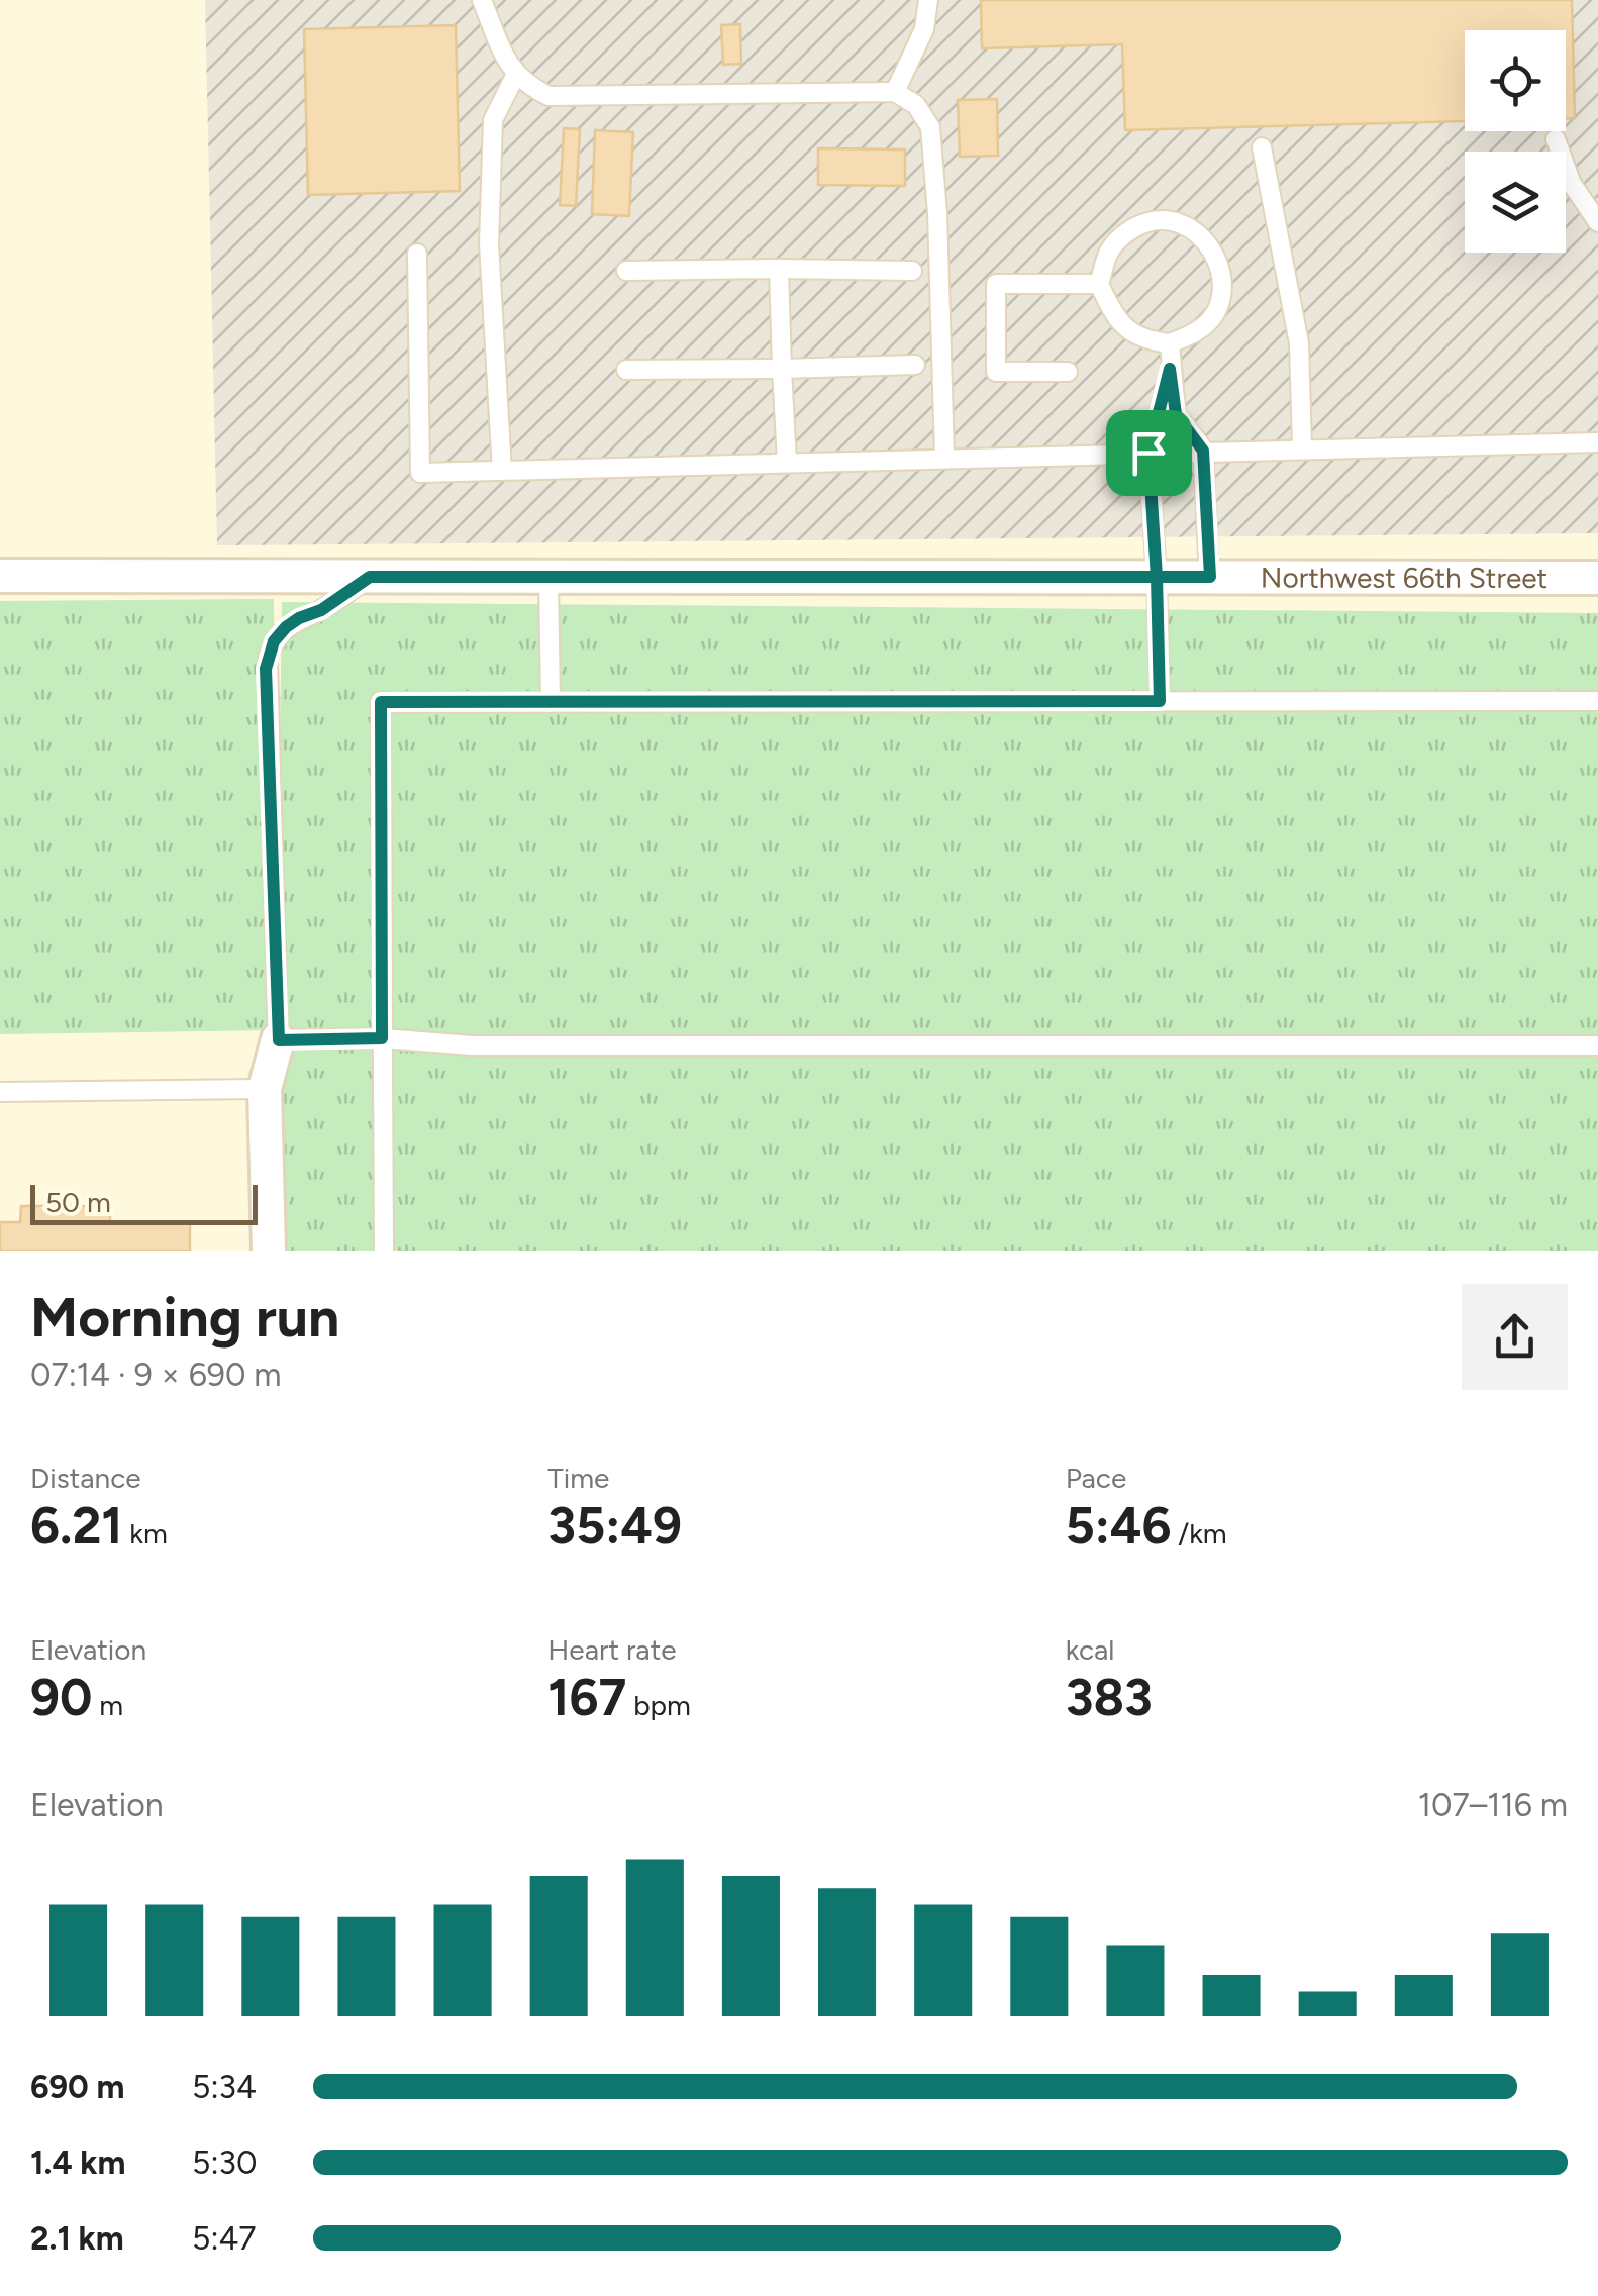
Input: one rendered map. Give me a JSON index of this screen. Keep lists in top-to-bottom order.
{
  "streets": {
    "street": ["Northwest 66th Street"]
  },
  "scale_bar": "50 m",
  "page": {
    "scale": "50 m",
    "heading": ["Morning run", "07:14 · 9 × 690 m"],
    "stats": [
      ["Distance", "6.21 km"],
      ["Time", "35:49"],
      ["Pace", "5:46 /km"],
      ["Elevation", "90 m"],
      ["Heart rate", "167 bpm"],
      ["kcal", "383"]
    ],
    "chart": ["Elevation", "107–116 m"],
    "list": [
      {
        "name": "690 m",
        "note": "5:34"
      },
      {
        "name": "1.4 km",
        "note": "5:30"
      },
      {
        "name": "2.1 km",
        "note": "5:47"
      }
    ]
  }
}
